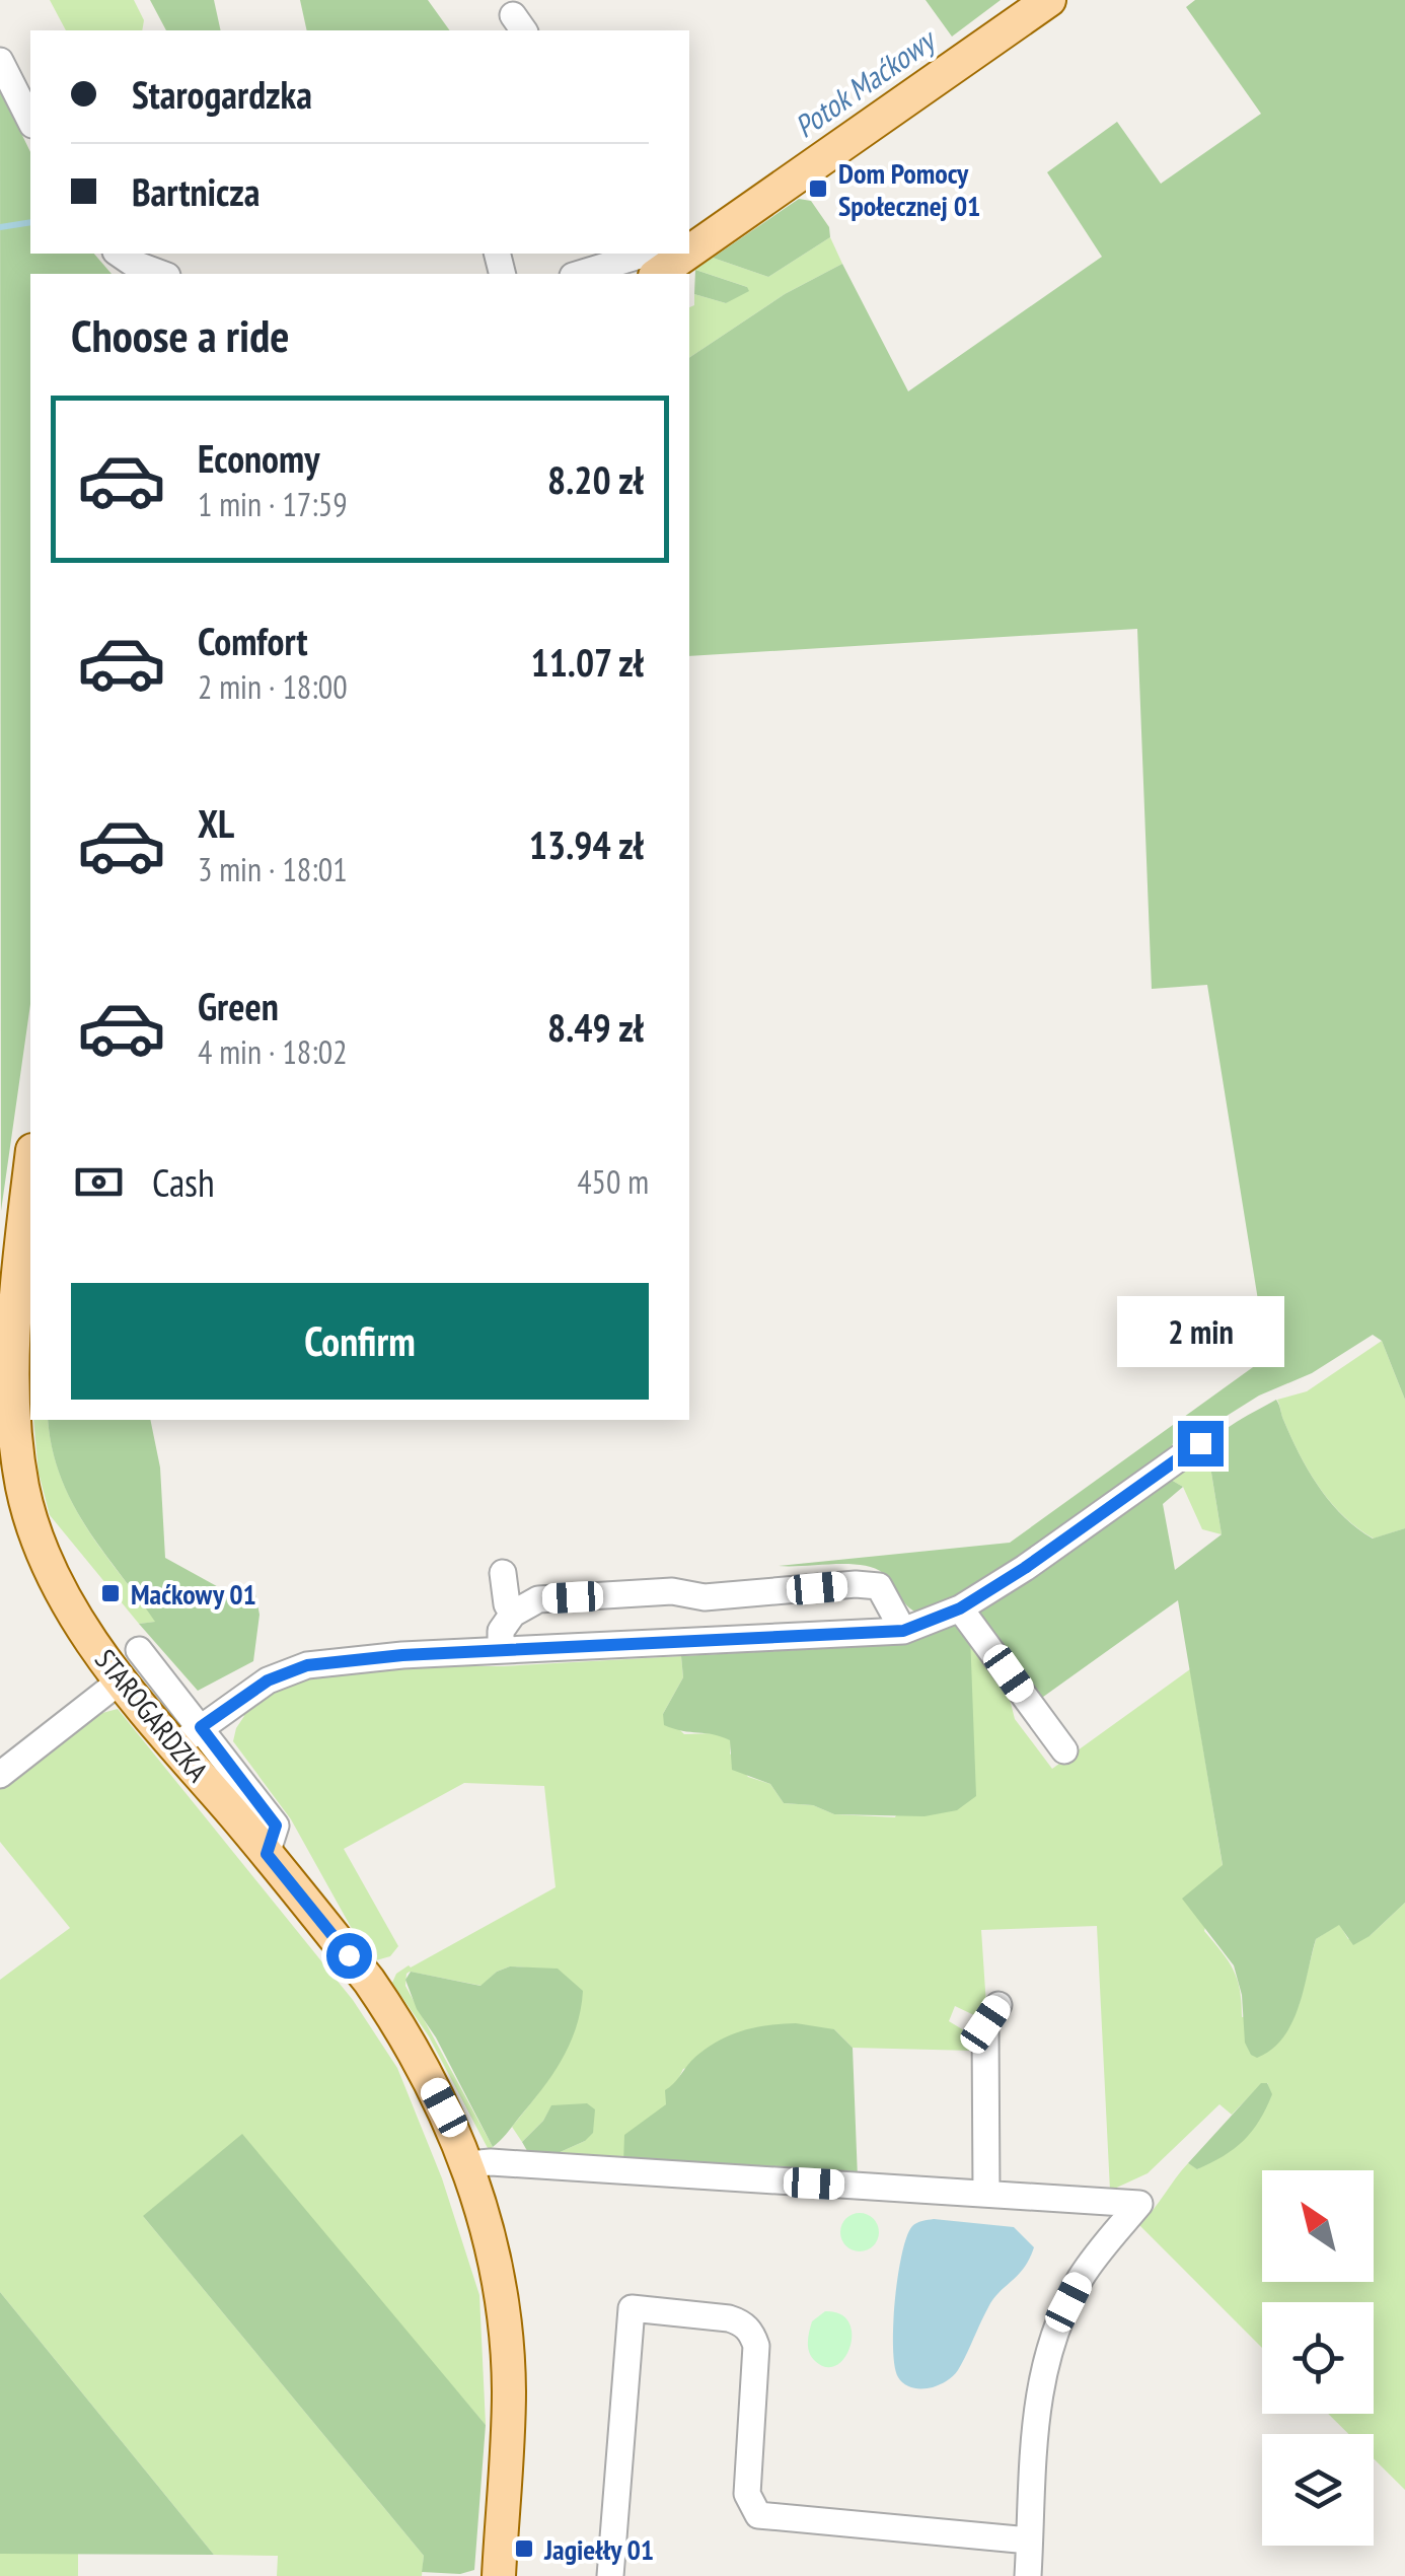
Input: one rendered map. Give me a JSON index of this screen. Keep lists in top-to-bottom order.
{
  "streets": {
    "main road": ["STAROGARDZKA"]
  },
  "water": ["Potok Maćkowy"],
  "places": {
    "transit": ["Dom Pomocy Społecznej 01", "Maćkowy 01", "Jagiełły 01"]
  },
  "north": "top left",
  "page": {
    "banner": ["Starogardzka", "Bartnicza"],
    "heading": "Choose a ride",
    "list": [
      {
        "name": "Economy",
        "note": "1 min · 17:59",
        "value": "8.20 zł"
      },
      {
        "name": "Comfort",
        "note": "2 min · 18:00",
        "value": "11.07 zł"
      },
      {
        "name": "XL",
        "note": "3 min · 18:01",
        "value": "13.94 zł"
      },
      {
        "name": "Green",
        "note": "4 min · 18:02",
        "value": "8.49 zł"
      }
    ],
    "pay": ["Cash", "450 m"],
    "buttons": "Confirm",
    "bubble": "2 min"
  }
}
